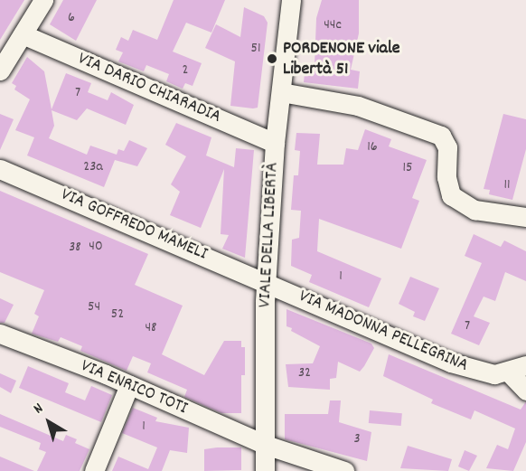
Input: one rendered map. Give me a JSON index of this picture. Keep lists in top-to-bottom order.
{
  "streets": {
    "street": [
      "VIA DARIO CHIARADIA",
      "VIA GOFFREDO MAMELI",
      "VIALE DELLA LIBERTÀ",
      "VIA MADONNA PELLEGRINA",
      "VIA ENRICO TOTI"
    ]
  },
  "crossings": [
    ["VIA DARIO CHIARADIA", "VIALE DELLA LIBERTÀ"],
    ["VIA GOFFREDO MAMELI", "VIALE DELLA LIBERTÀ"],
    ["VIA GOFFREDO MAMELI", "VIA MADONNA PELLEGRINA"],
    ["VIALE DELLA LIBERTÀ", "VIA MADONNA PELLEGRINA"],
    ["VIALE DELLA LIBERTÀ", "VIA ENRICO TOTI"]
  ],
  "places": ["PORDENONE viale Libertà 51"],
  "house_numbers": [
    "6",
    "44c",
    "51",
    "2",
    "7",
    "16",
    "23a",
    "15",
    "11",
    "40",
    "38",
    "1",
    "54",
    "52",
    "7",
    "48",
    "32",
    "1",
    "3"
  ],
  "north": "top left"
}
